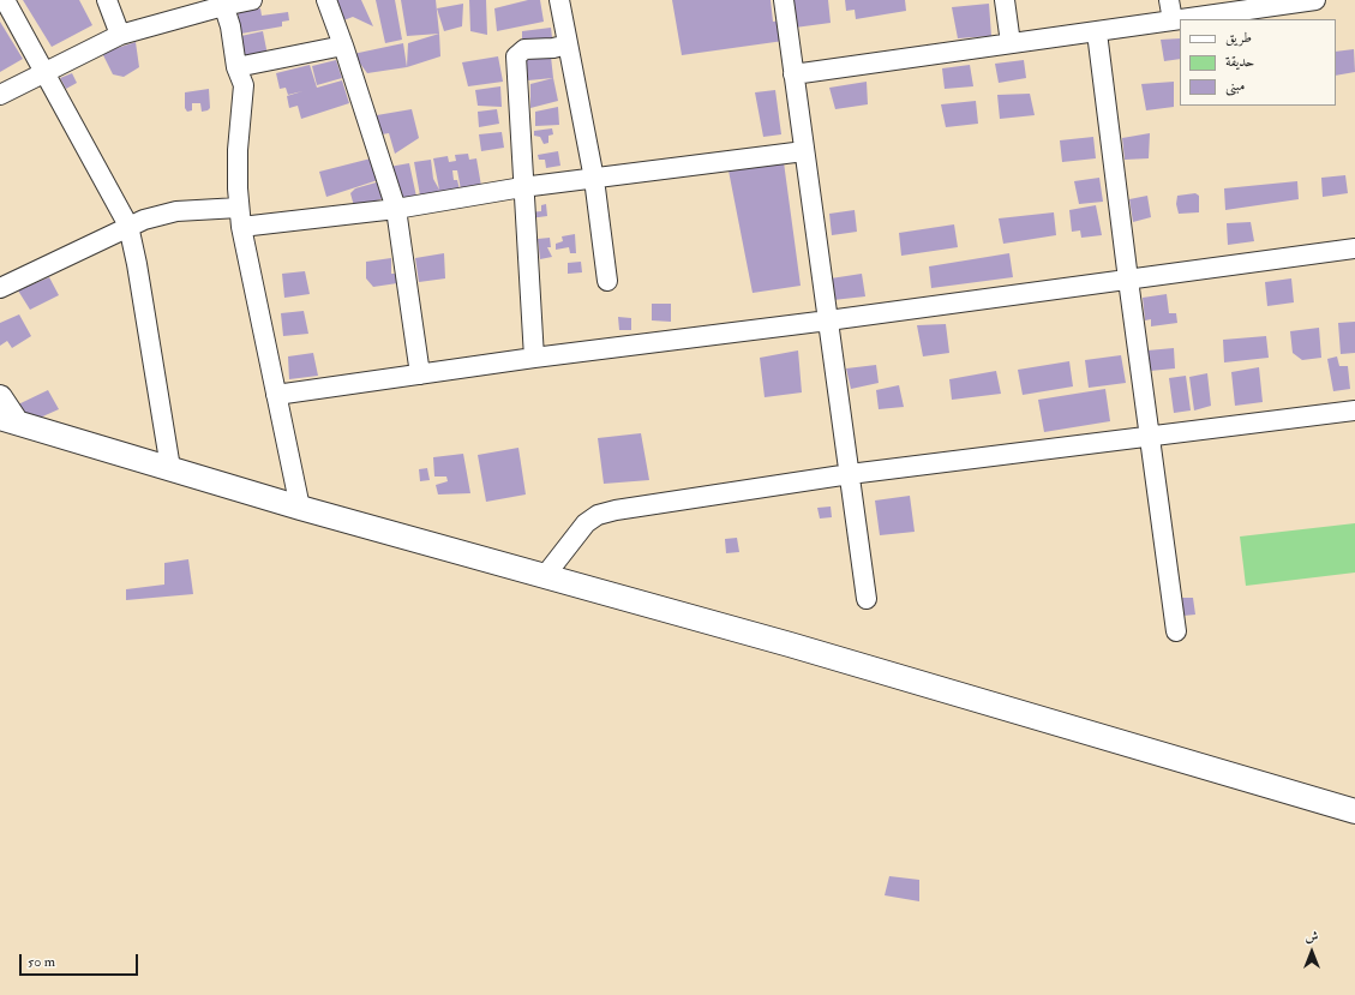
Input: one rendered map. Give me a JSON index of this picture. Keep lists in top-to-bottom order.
{
  "legend": ["طريق", "حديقة", "مبنى"],
  "scale_bar": "50 m",
  "north": "top"
}
